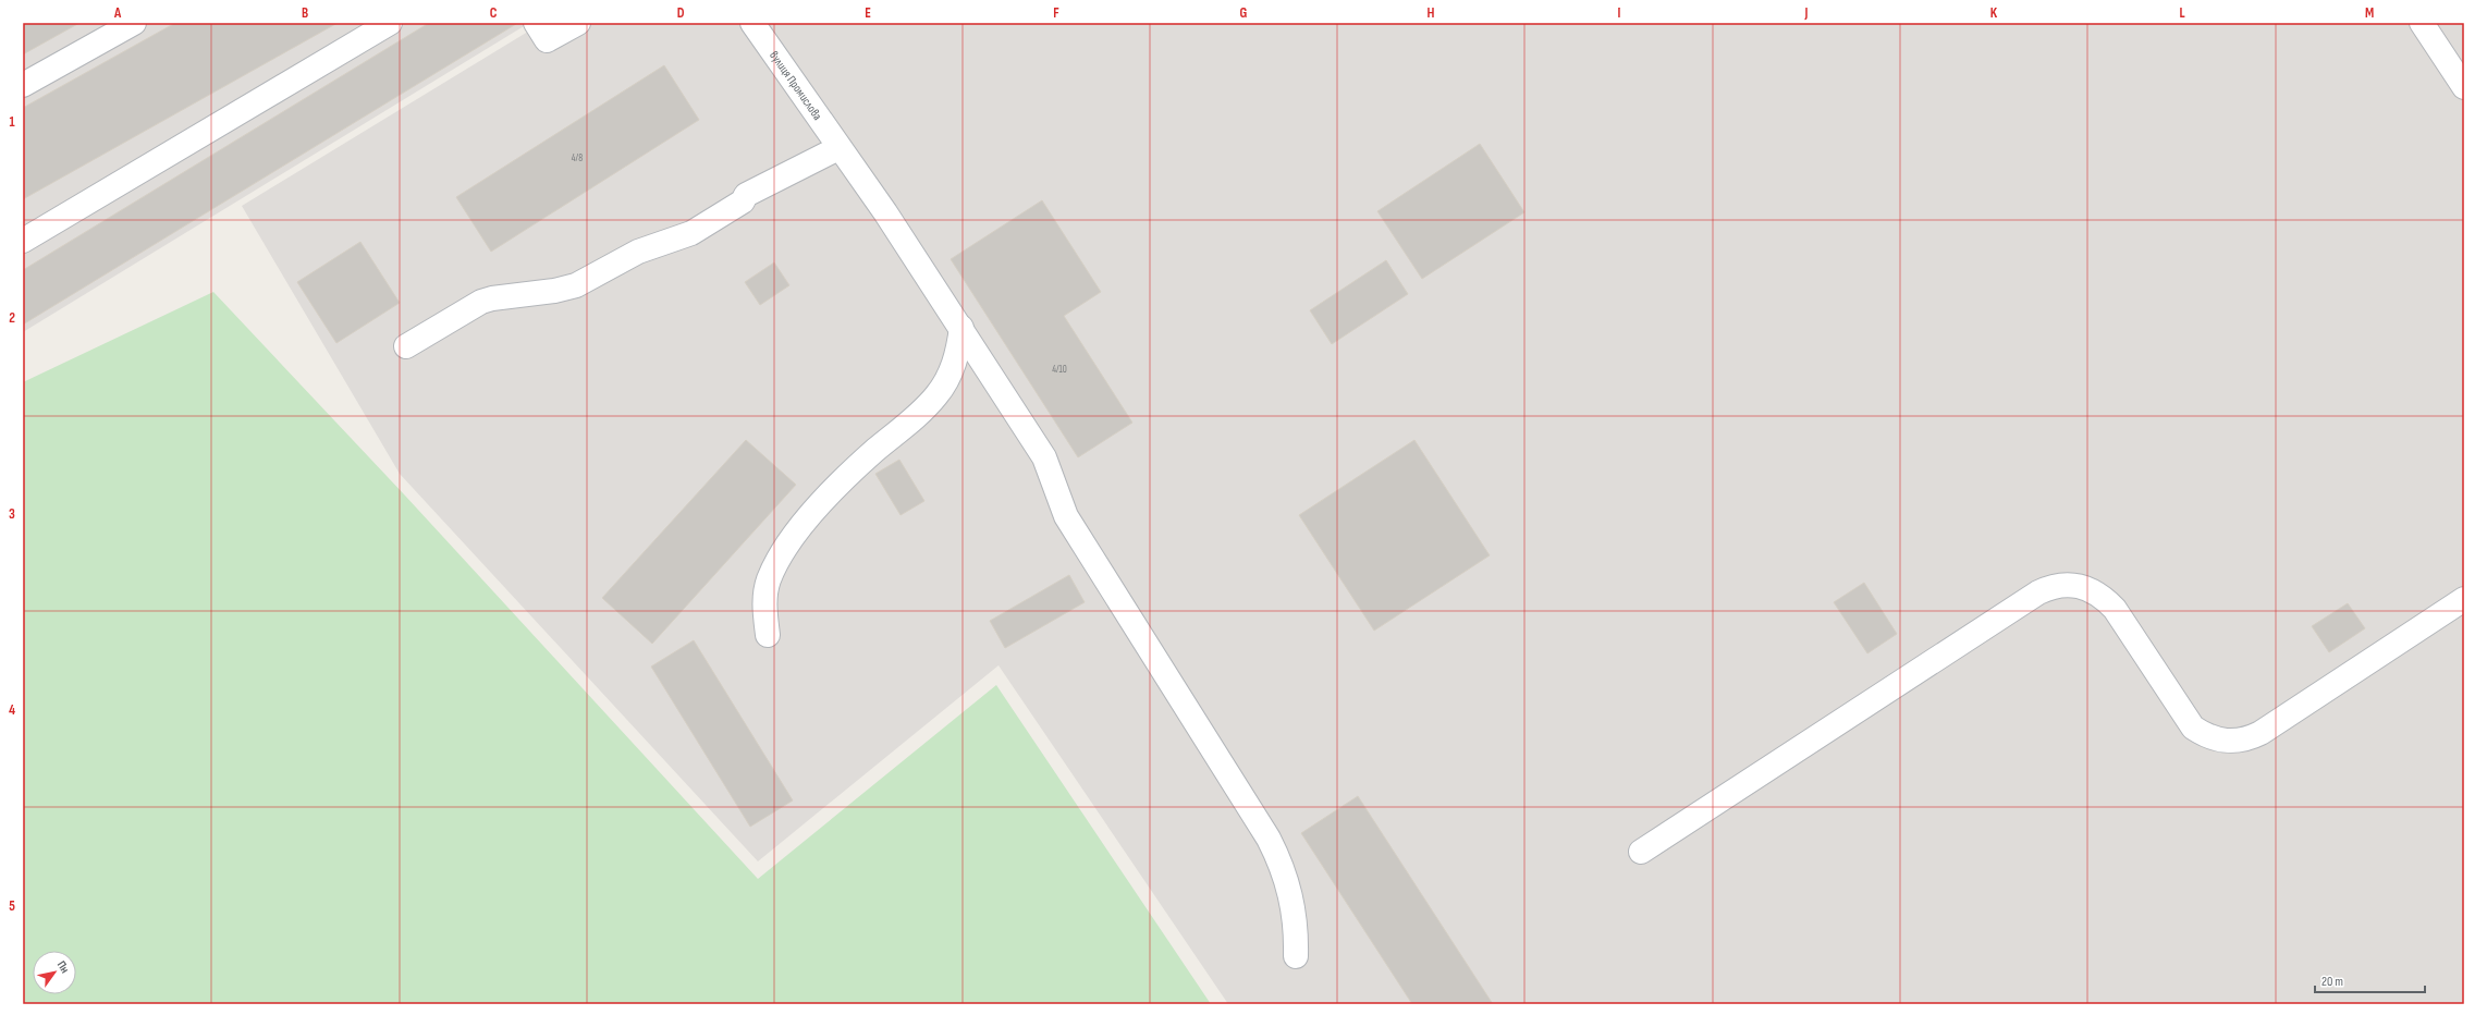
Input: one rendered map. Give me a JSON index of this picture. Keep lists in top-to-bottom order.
{
  "streets": {
    "street": ["вулиця Промислова"]
  },
  "house_numbers": ["4/8", "4/10"],
  "scale_bar": "20 m",
  "north": "top right",
  "grid": {
    "columns": [
      "A",
      "B",
      "C",
      "D",
      "E",
      "F",
      "G",
      "H",
      "I",
      "J",
      "K",
      "L",
      "M"
    ],
    "rows": [
      "1",
      "2",
      "3",
      "4",
      "5"
    ]
  }
}
